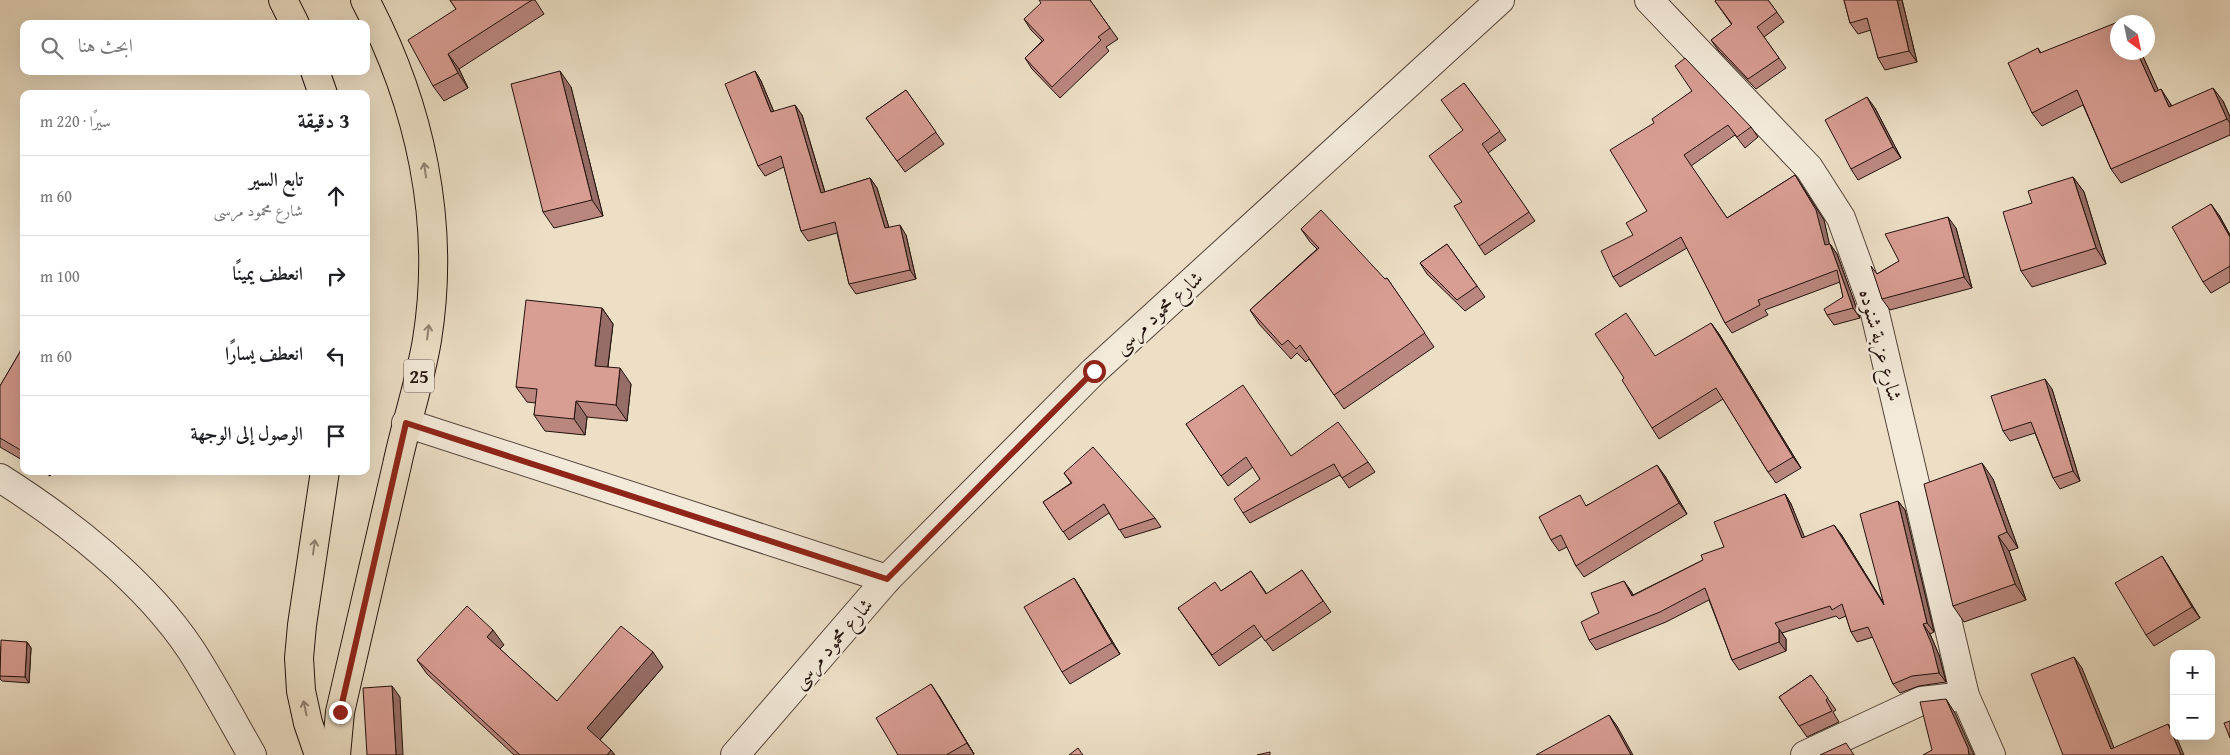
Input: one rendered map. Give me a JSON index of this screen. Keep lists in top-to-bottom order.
{
  "streets": {
    "main road": ["25"],
    "street": ["شارع محمود مرسى", "شارع عزبة شنوده"]
  },
  "north": "bottom right",
  "page": {
    "search": "ابحث هنا",
    "heading": ["3 دقيقة", "سيرًا · 220 m"],
    "list": [
      ["تابع السير", "شارع محمود مرسى", "60 m"],
      ["انعطف يمينًا", "100 m"],
      ["انعطف يسارًا", "60 m"],
      "الوصول إلى الوجهة"
    ],
    "map_buttons": ["+", "−"]
  }
}
